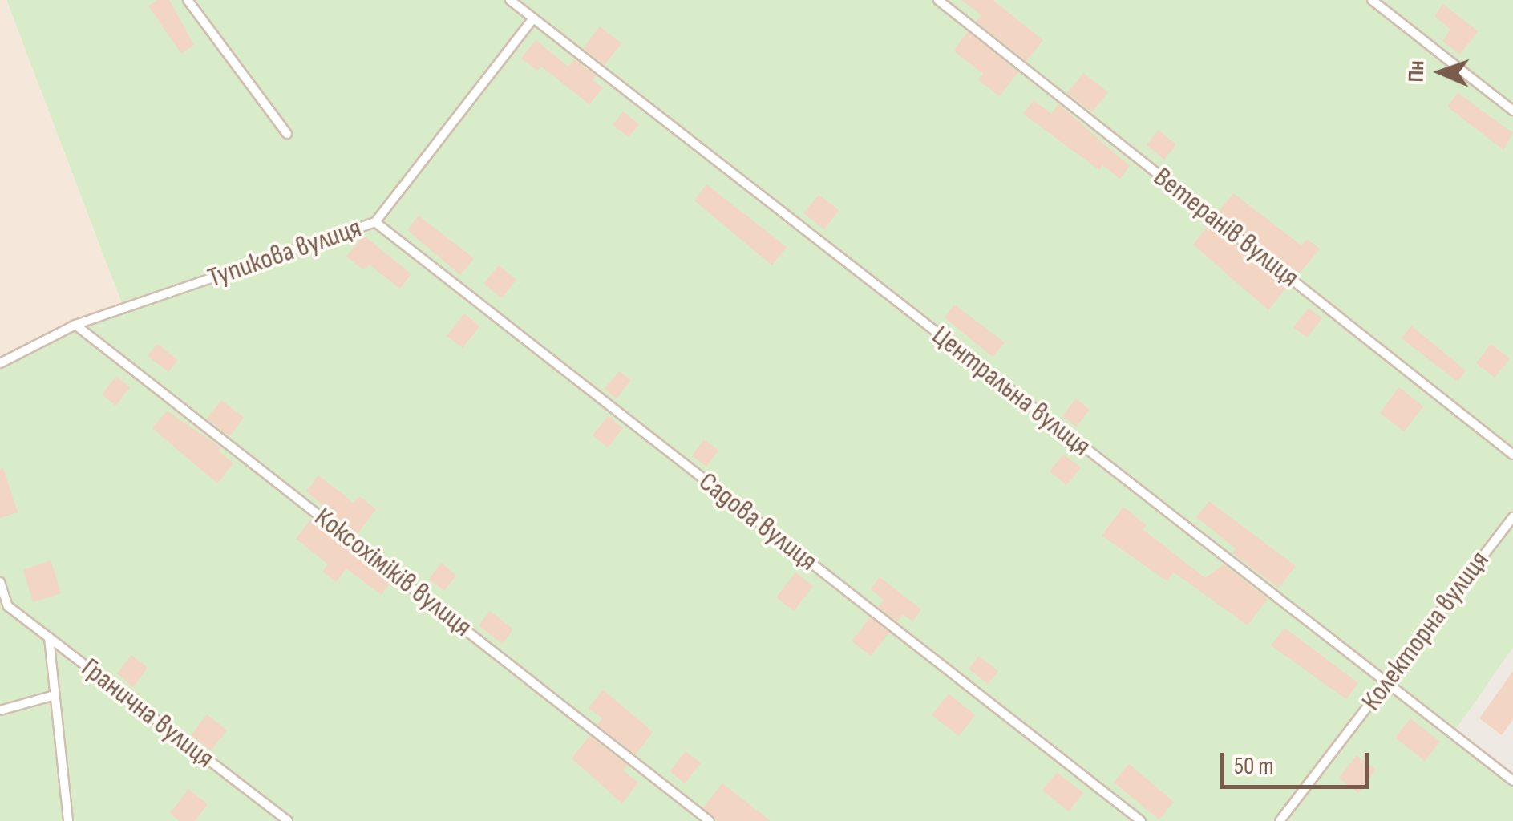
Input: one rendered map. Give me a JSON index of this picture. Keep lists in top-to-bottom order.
{
  "streets": {
    "lane": [
      "Ветеранів вулиця",
      "Тупикова вулиця",
      "Центральна вулиця",
      "Садова вулиця",
      "Коксохіміків вулиця",
      "Колекторна вулиця",
      "Гранична вулиця"
    ]
  },
  "crossings": [
    ["Тупикова вулиця", "Центральна вулиця"],
    ["Тупикова вулиця", "Садова вулиця"],
    ["Тупикова вулиця", "Коксохіміків вулиця"],
    ["Центральна вулиця", "Колекторна вулиця"]
  ],
  "scale_bar": "50 m",
  "north": "left"
}
